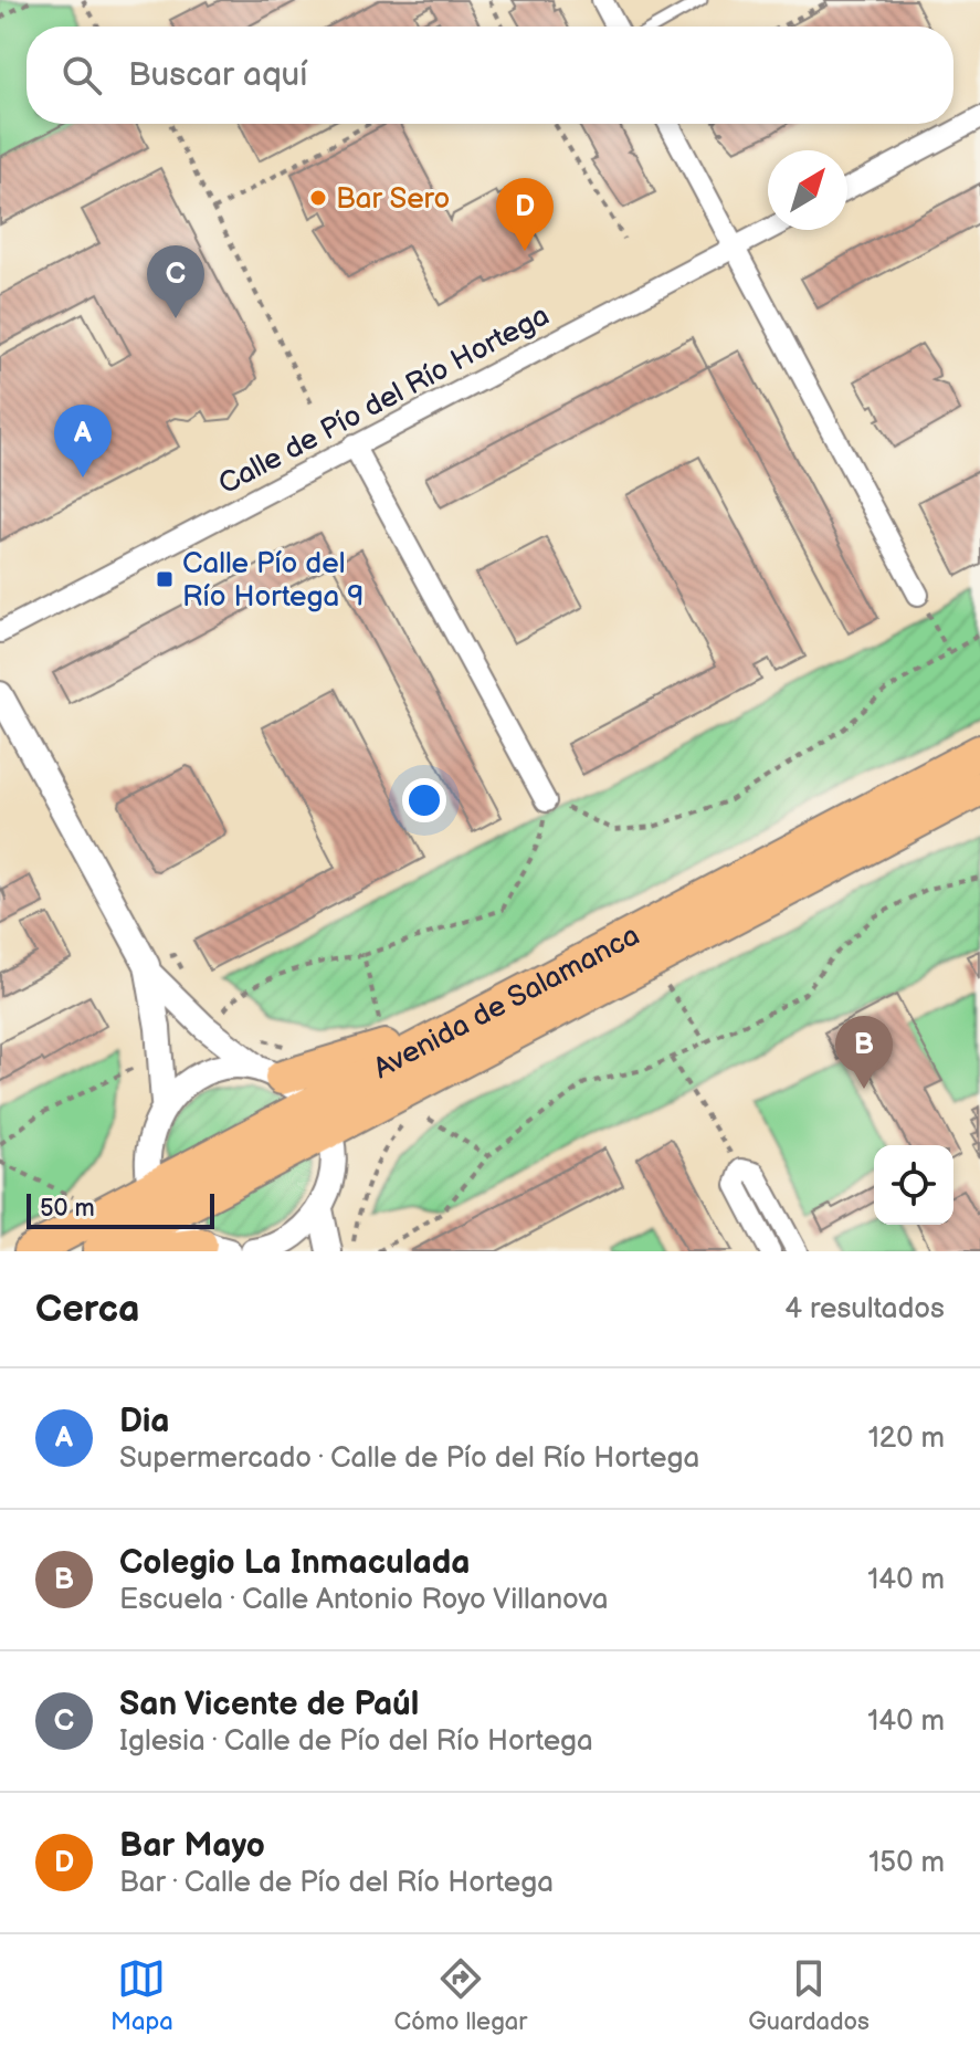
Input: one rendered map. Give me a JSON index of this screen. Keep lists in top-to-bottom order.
{
  "streets": {
    "highway": ["Avenida de Salamanca"],
    "street": ["Calle de Pío del Río Hortega"]
  },
  "places": {
    "other": ["Bar Sero"],
    "transit": ["Calle Pío del Río Hortega 9"]
  },
  "scale_bar": "50 m",
  "north": "top right",
  "page": {
    "search": "Buscar aquí",
    "pins": [
      "D",
      "C",
      "A",
      "B"
    ],
    "scale": "50 m",
    "heading": ["Cerca", "4 resultados"],
    "list": [
      {
        "mark": "A",
        "name": "Dia",
        "note": "Supermercado · Calle de Pío del Río Hortega",
        "value": "120 m"
      },
      {
        "mark": "B",
        "name": "Colegio La Inmaculada",
        "note": "Escuela · Calle Antonio Royo Villanova",
        "value": "140 m"
      },
      {
        "mark": "C",
        "name": "San Vicente de Paúl",
        "note": "Iglesia · Calle de Pío del Río Hortega",
        "value": "140 m"
      },
      {
        "mark": "D",
        "name": "Bar Mayo",
        "note": "Bar · Calle de Pío del Río Hortega",
        "value": "150 m"
      }
    ],
    "nav": ["Mapa", "Cómo llegar", "Guardados"]
  }
}
